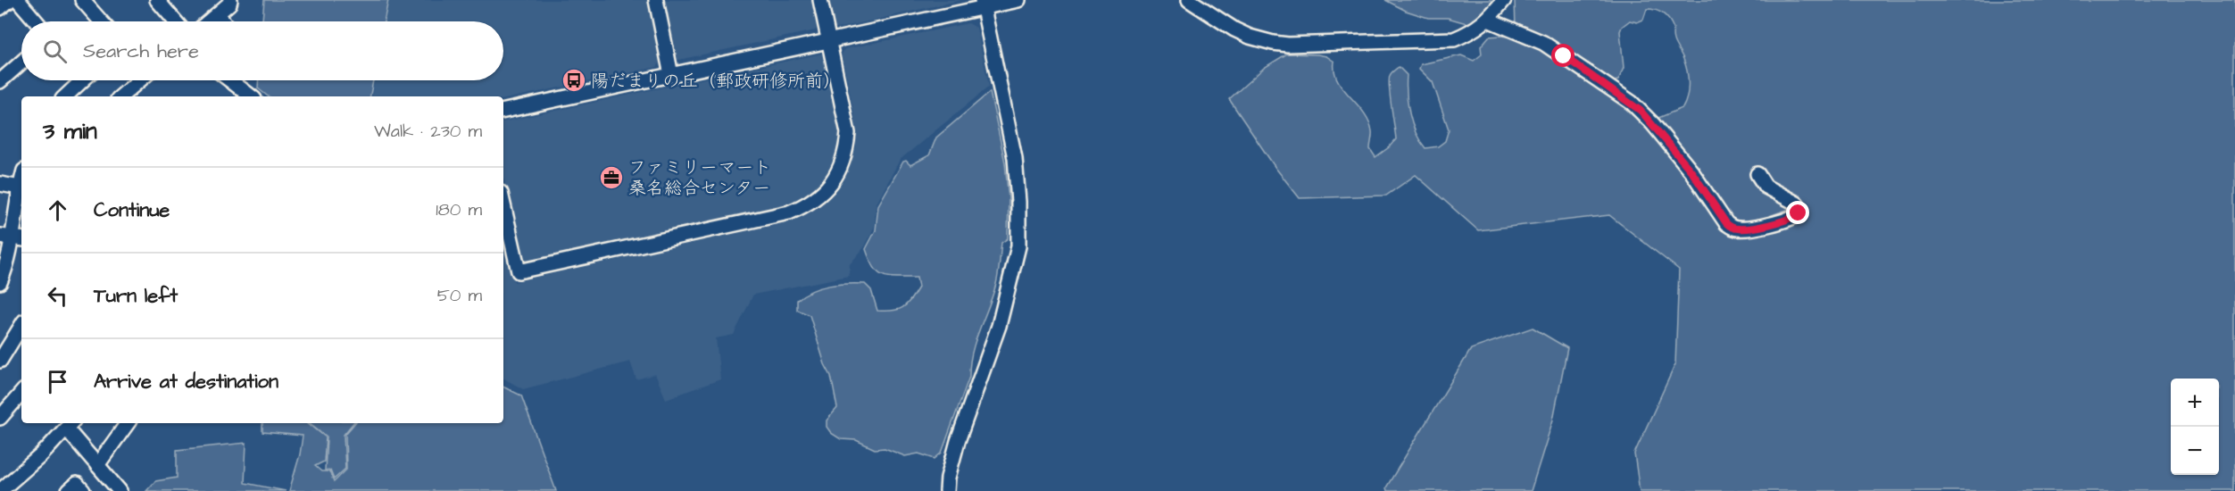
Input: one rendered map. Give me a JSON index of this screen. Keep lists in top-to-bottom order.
{
  "places": {
    "bus stop": ["陽だまりの丘（郵政研修所前）"],
    "office": ["ファミリーマート 桑名総合センター"]
  },
  "page": {
    "search": "Search here",
    "heading": ["3 min", "Walk · 230 m"],
    "list": [
      ["Continue", "180 m"],
      ["Turn left", "50 m"],
      "Arrive at destination"
    ],
    "map_buttons": ["+", "−"]
  }
}
